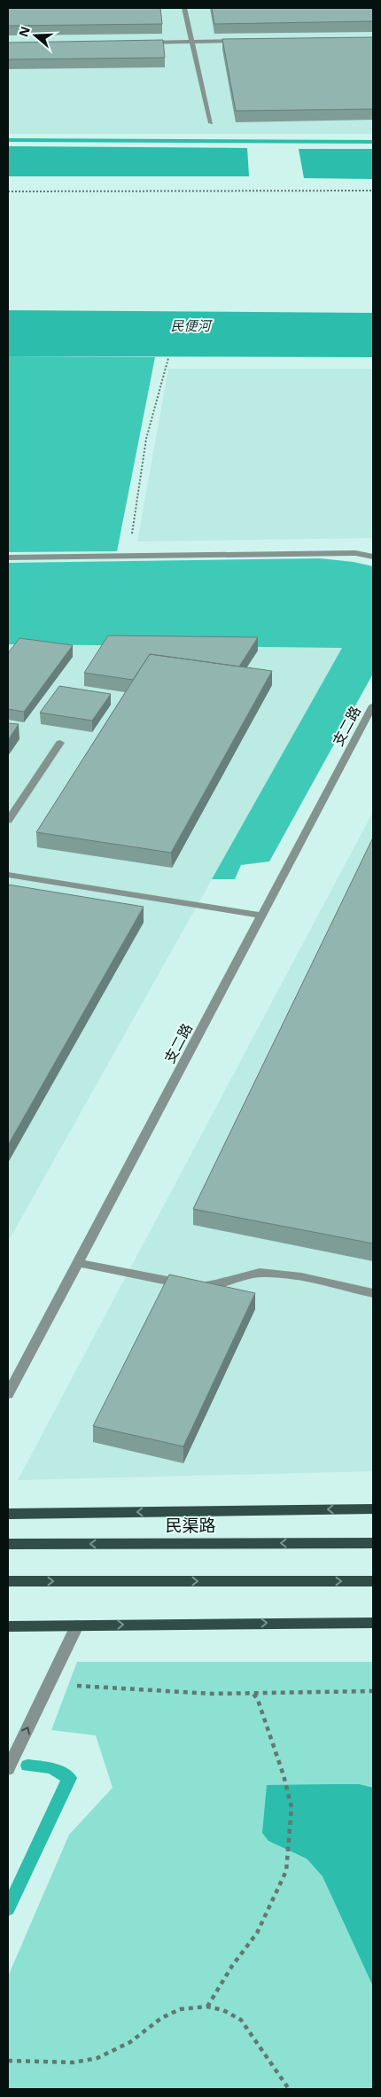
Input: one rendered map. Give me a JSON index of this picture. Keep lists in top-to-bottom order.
{
  "streets": {
    "main road": ["民渠路"],
    "street": ["支二路"]
  },
  "water": ["民便河"],
  "north": "left"
}
